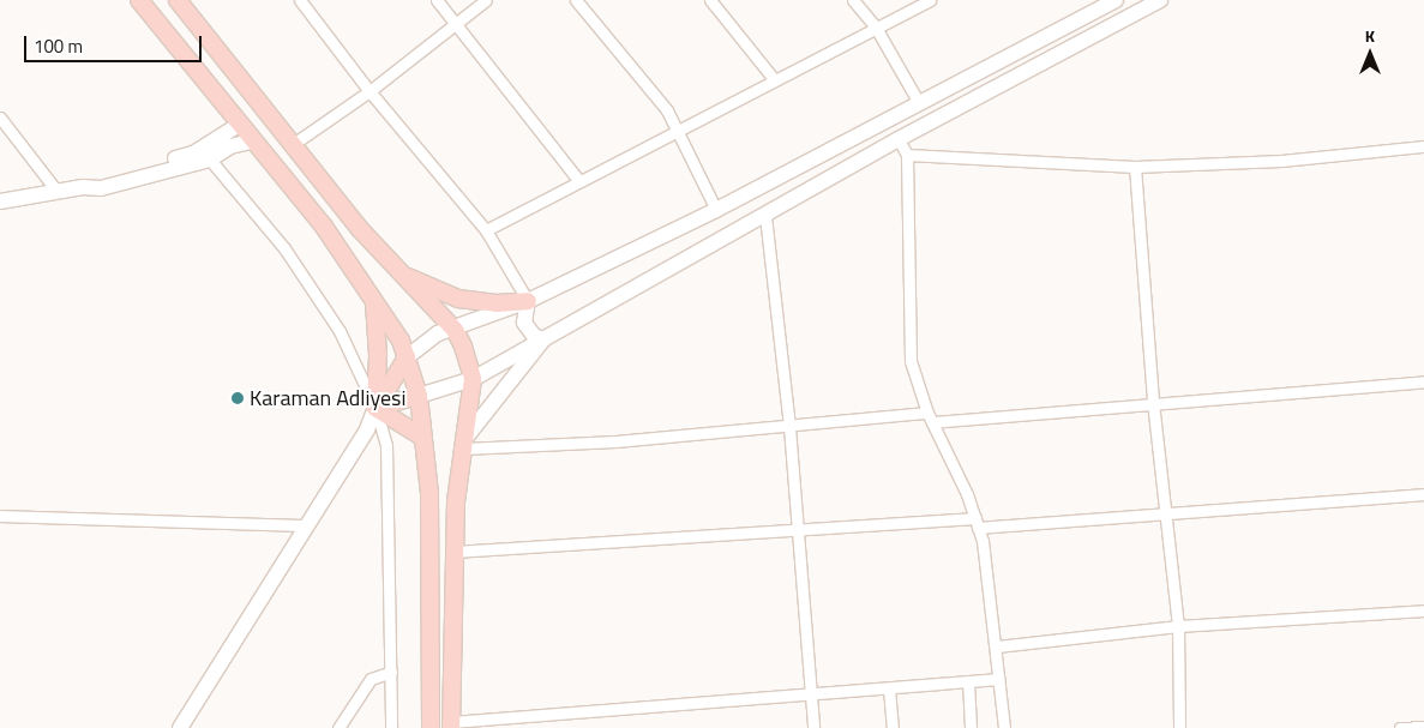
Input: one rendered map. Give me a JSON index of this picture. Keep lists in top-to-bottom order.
{
  "places": ["Karaman Adliyesi"],
  "scale_bar": "100 m",
  "north": "top"
}
